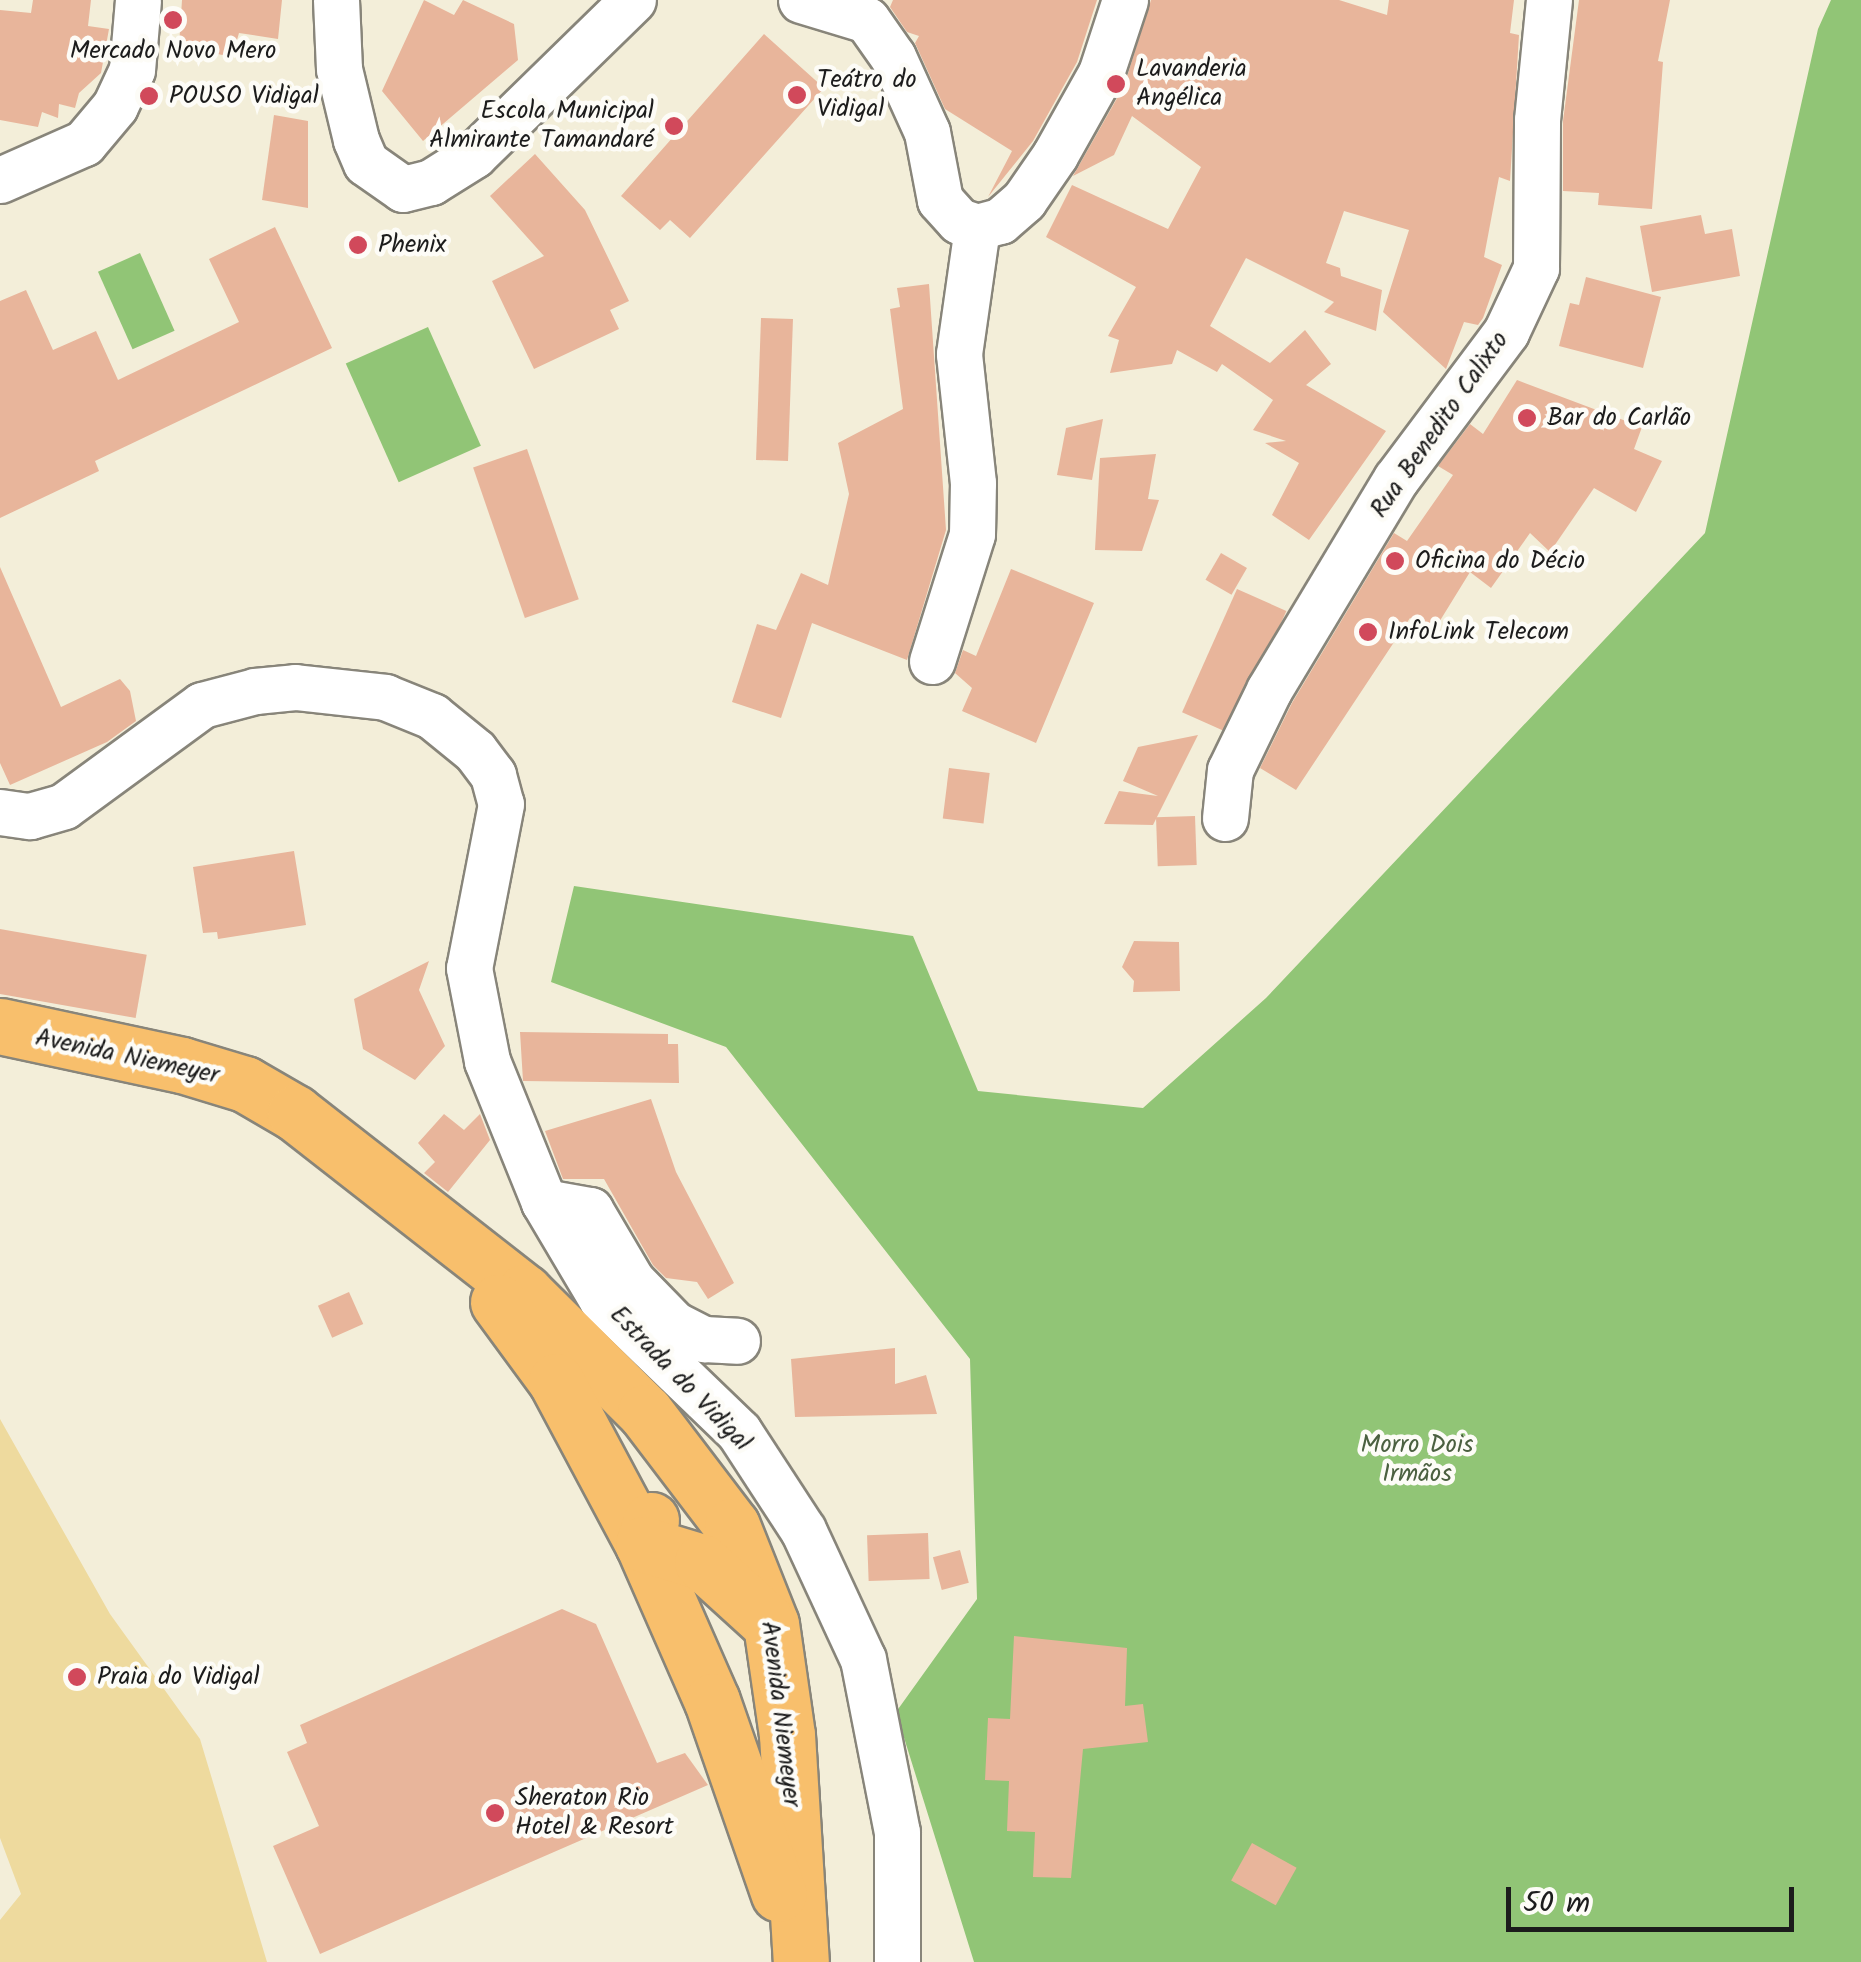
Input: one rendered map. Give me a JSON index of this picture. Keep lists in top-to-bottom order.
{
  "streets": {
    "main road": ["Avenida Niemeyer"],
    "street": ["Rua Benedito Calixto", "Estrada do Vidigal"]
  },
  "parks": ["Morro Dois Irmãos"],
  "places": [
    "Mercado Novo Mero",
    "Lavanderia Angélica",
    "Teátro do Vidigal",
    "POUSO Vidigal",
    "Escola Municipal Almirante Tamandaré",
    "Phenix",
    "Bar do Carlão",
    "Oficina do Décio",
    "InfoLink Telecom",
    "Praia do Vidigal",
    "Sheraton Rio Hotel & Resort"
  ],
  "scale_bar": "50 m"
}
